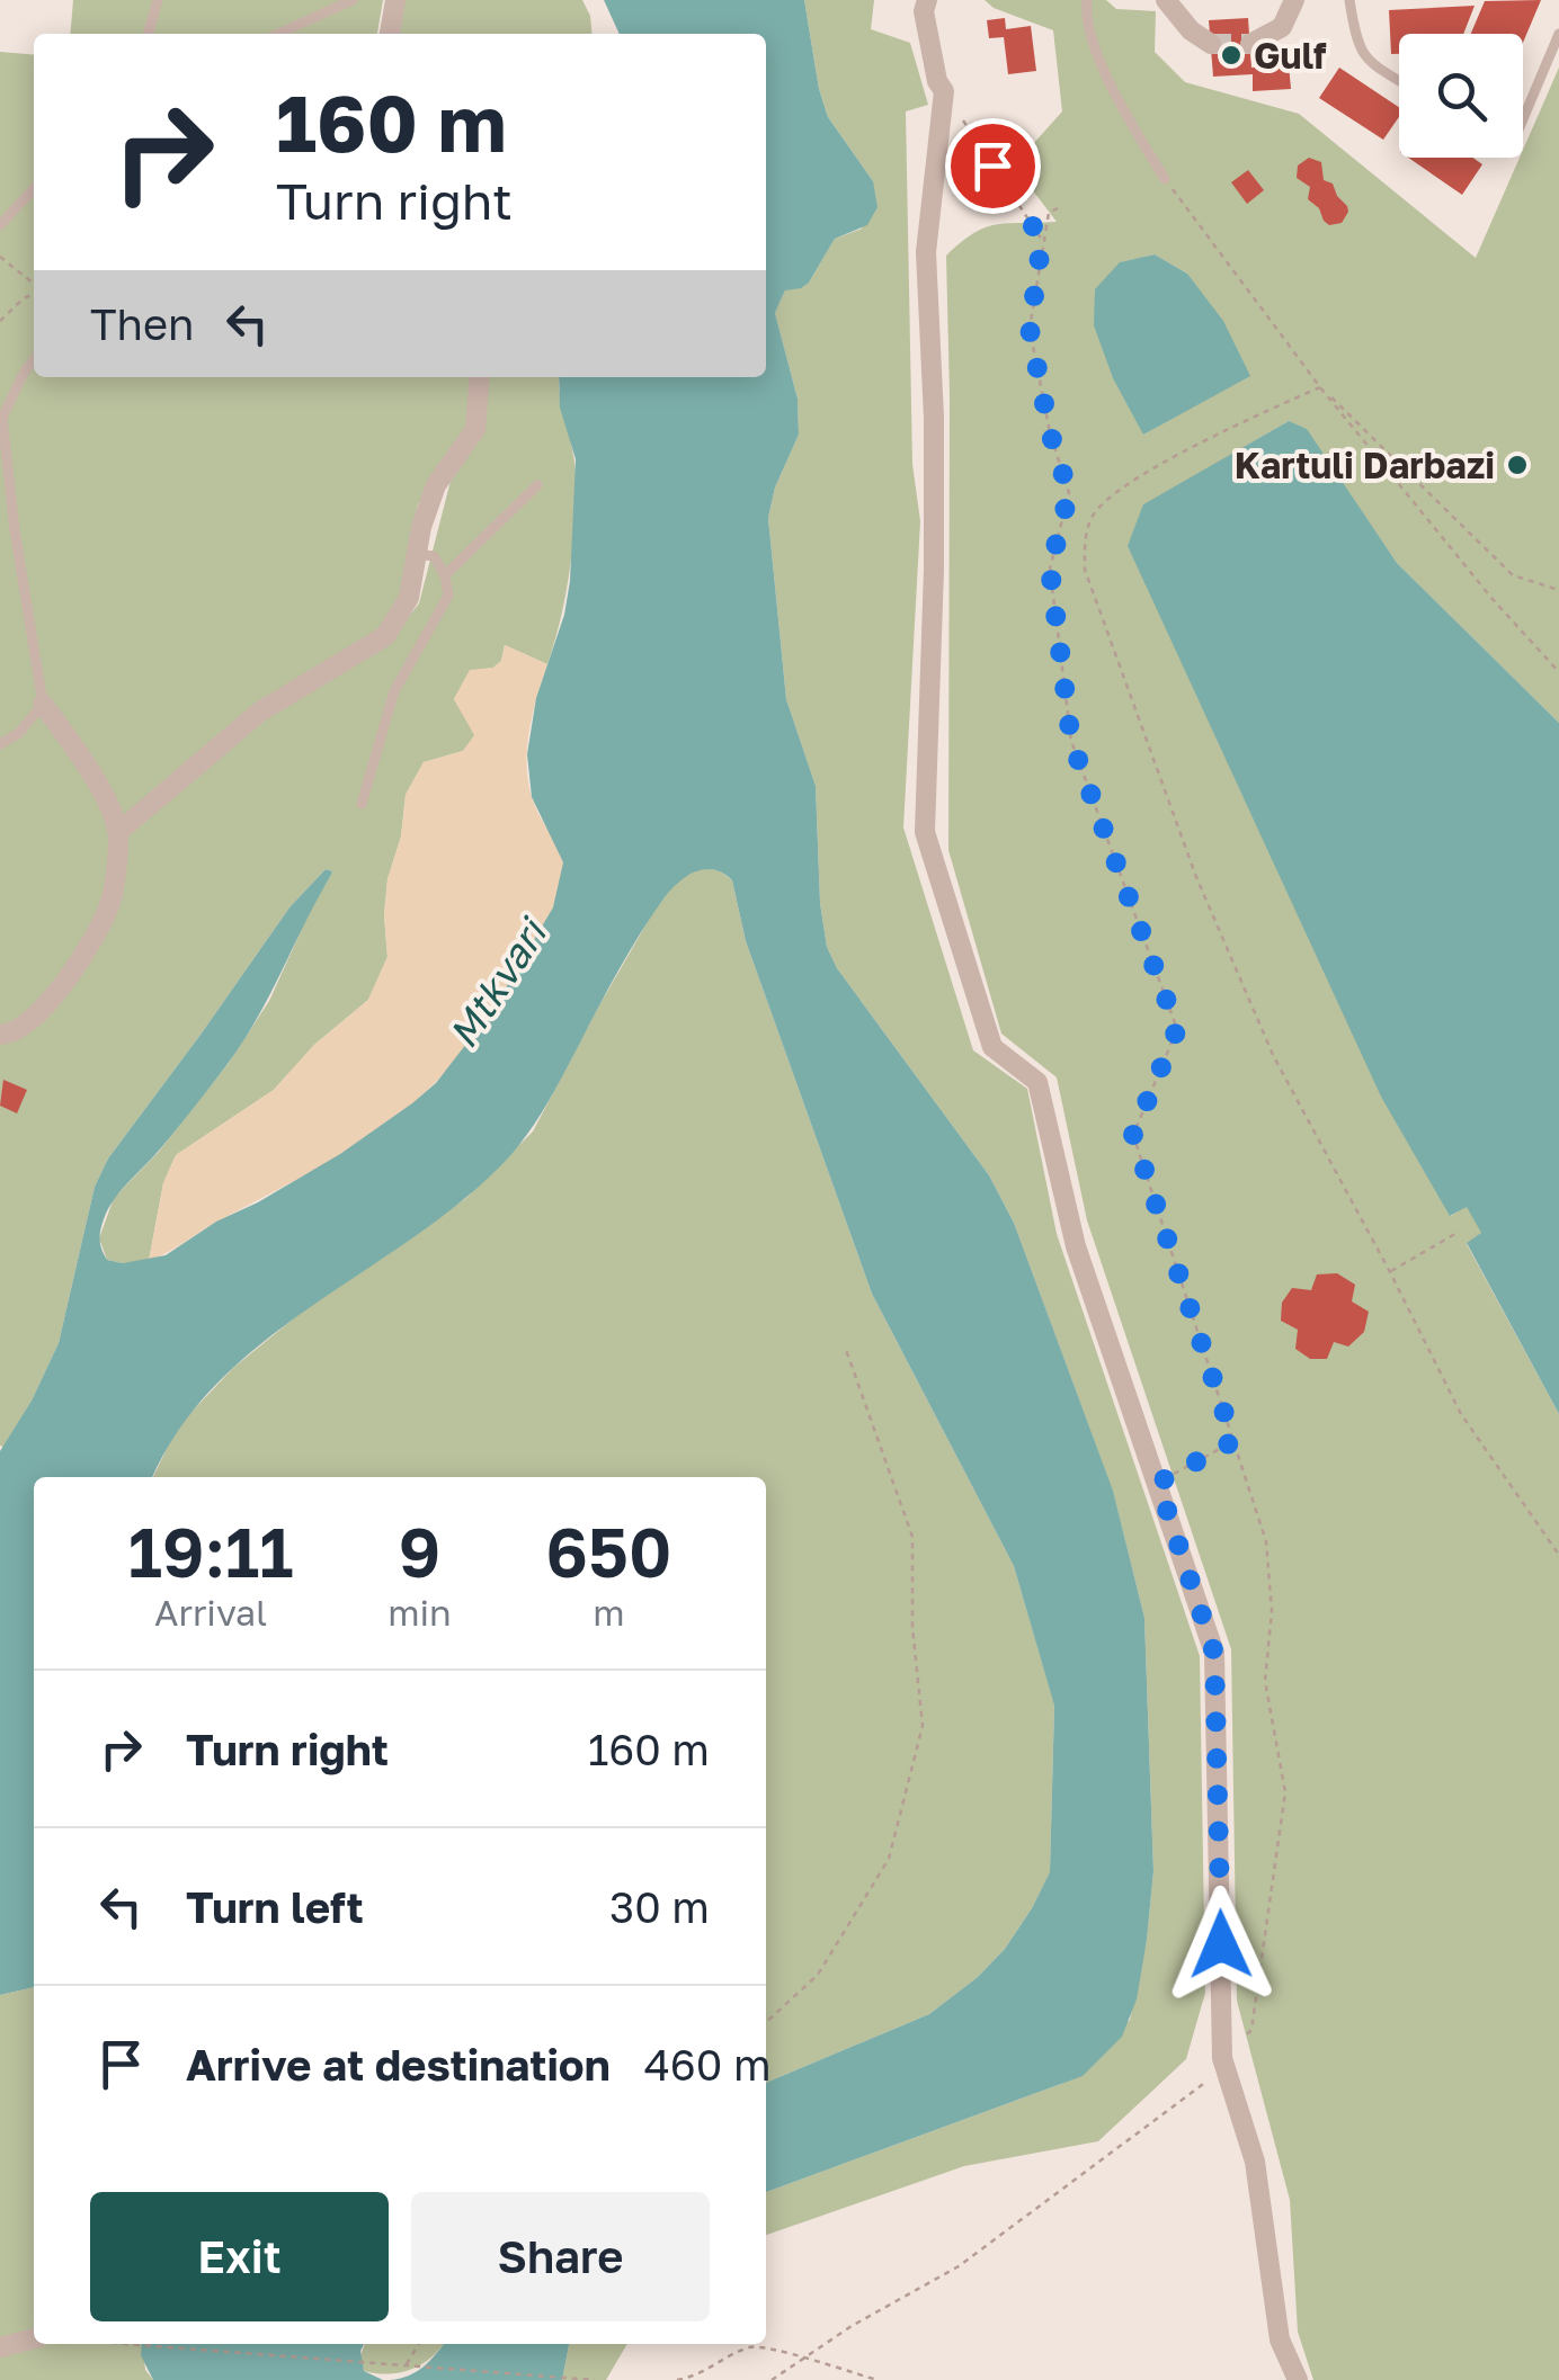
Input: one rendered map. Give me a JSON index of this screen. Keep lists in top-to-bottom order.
{
  "water": ["Mtkvari"],
  "places": ["Gulf", "Kartuli Darbazi"],
  "page": {
    "turn": ["160 m", "Turn right"],
    "then": "Then",
    "eta": [
      "19:11",
      "Arrival",
      "9",
      "min",
      "650",
      "m"
    ],
    "list": [
      {
        "name": "Turn right",
        "value": "160 m"
      },
      {
        "name": "Turn left",
        "value": "30 m"
      },
      {
        "name": "Arrive at destination",
        "value": "460 m"
      }
    ],
    "buttons": ["Exit", "Share"]
  }
}
